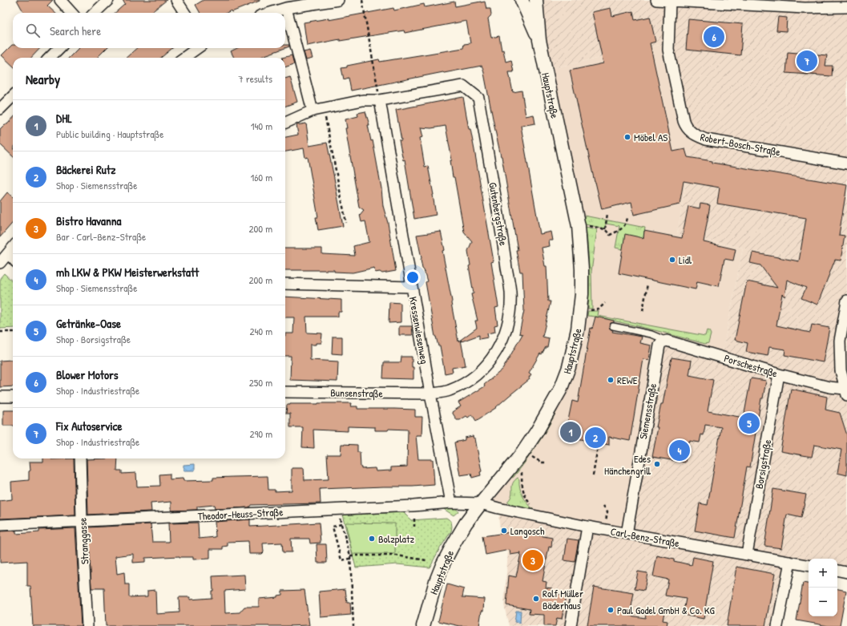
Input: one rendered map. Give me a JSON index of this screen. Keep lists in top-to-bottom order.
{
  "streets": {
    "street": [
      "Hauptstraße",
      "Robert-Bosch-Straße",
      "Gutenbergstraße",
      "Kressenwiesenweg",
      "Porschestraße",
      "Bunsenstraße",
      "Siemensstraße",
      "Borsigstraße",
      "Theodor-Heuss-Straße",
      "Carl-Benz-Straße",
      "Stranggasse"
    ]
  },
  "crossings": [
    ["Hauptstraße", "Theodor-Heuss-Straße"],
    ["Hauptstraße", "Carl-Benz-Straße"],
    ["Gutenbergstraße", "Kressenwiesenweg"],
    ["Gutenbergstraße", "Bunsenstraße"],
    ["Kressenwiesenweg", "Bunsenstraße"],
    ["Kressenwiesenweg", "Theodor-Heuss-Straße"],
    ["Porschestraße", "Siemensstraße"],
    ["Porschestraße", "Borsigstraße"],
    ["Siemensstraße", "Carl-Benz-Straße"],
    ["Borsigstraße", "Carl-Benz-Straße"],
    ["Theodor-Heuss-Straße", "Carl-Benz-Straße"],
    ["Theodor-Heuss-Straße", "Stranggasse"]
  ],
  "places": [
    "Möbel AS",
    "Lidl",
    "REWE",
    "Edes Hänchengrill",
    "Langosch",
    "Bolzplatz",
    "Rolf Müller Bäderhaus",
    "Paul Godel GmbH & Co. KG"
  ],
  "page": {
    "search": "Search here",
    "pins": [
      "6",
      "7",
      "5",
      "1",
      "2",
      "4",
      "3"
    ],
    "heading": ["Nearby", "7 results"],
    "list": [
      {
        "mark": "1",
        "name": "DHL",
        "note": "Public building · Hauptstraße",
        "value": "140 m"
      },
      {
        "mark": "2",
        "name": "Bäckerei Rutz",
        "note": "Shop · Siemensstraße",
        "value": "160 m"
      },
      {
        "mark": "3",
        "name": "Bistro Havanna",
        "note": "Bar · Carl-Benz-Straße",
        "value": "200 m"
      },
      {
        "mark": "4",
        "name": "mh LKW & PKW Meisterwerkstatt",
        "note": "Shop · Siemensstraße",
        "value": "200 m"
      },
      {
        "mark": "5",
        "name": "Getränke-Oase",
        "note": "Shop · Borsigstraße",
        "value": "240 m"
      },
      {
        "mark": "6",
        "name": "Blower Motors",
        "note": "Shop · Industriestraße",
        "value": "250 m"
      },
      {
        "mark": "7",
        "name": "Fix Autoservice",
        "note": "Shop · Industriestraße",
        "value": "290 m"
      }
    ],
    "map_buttons": ["+", "−"]
  }
}
